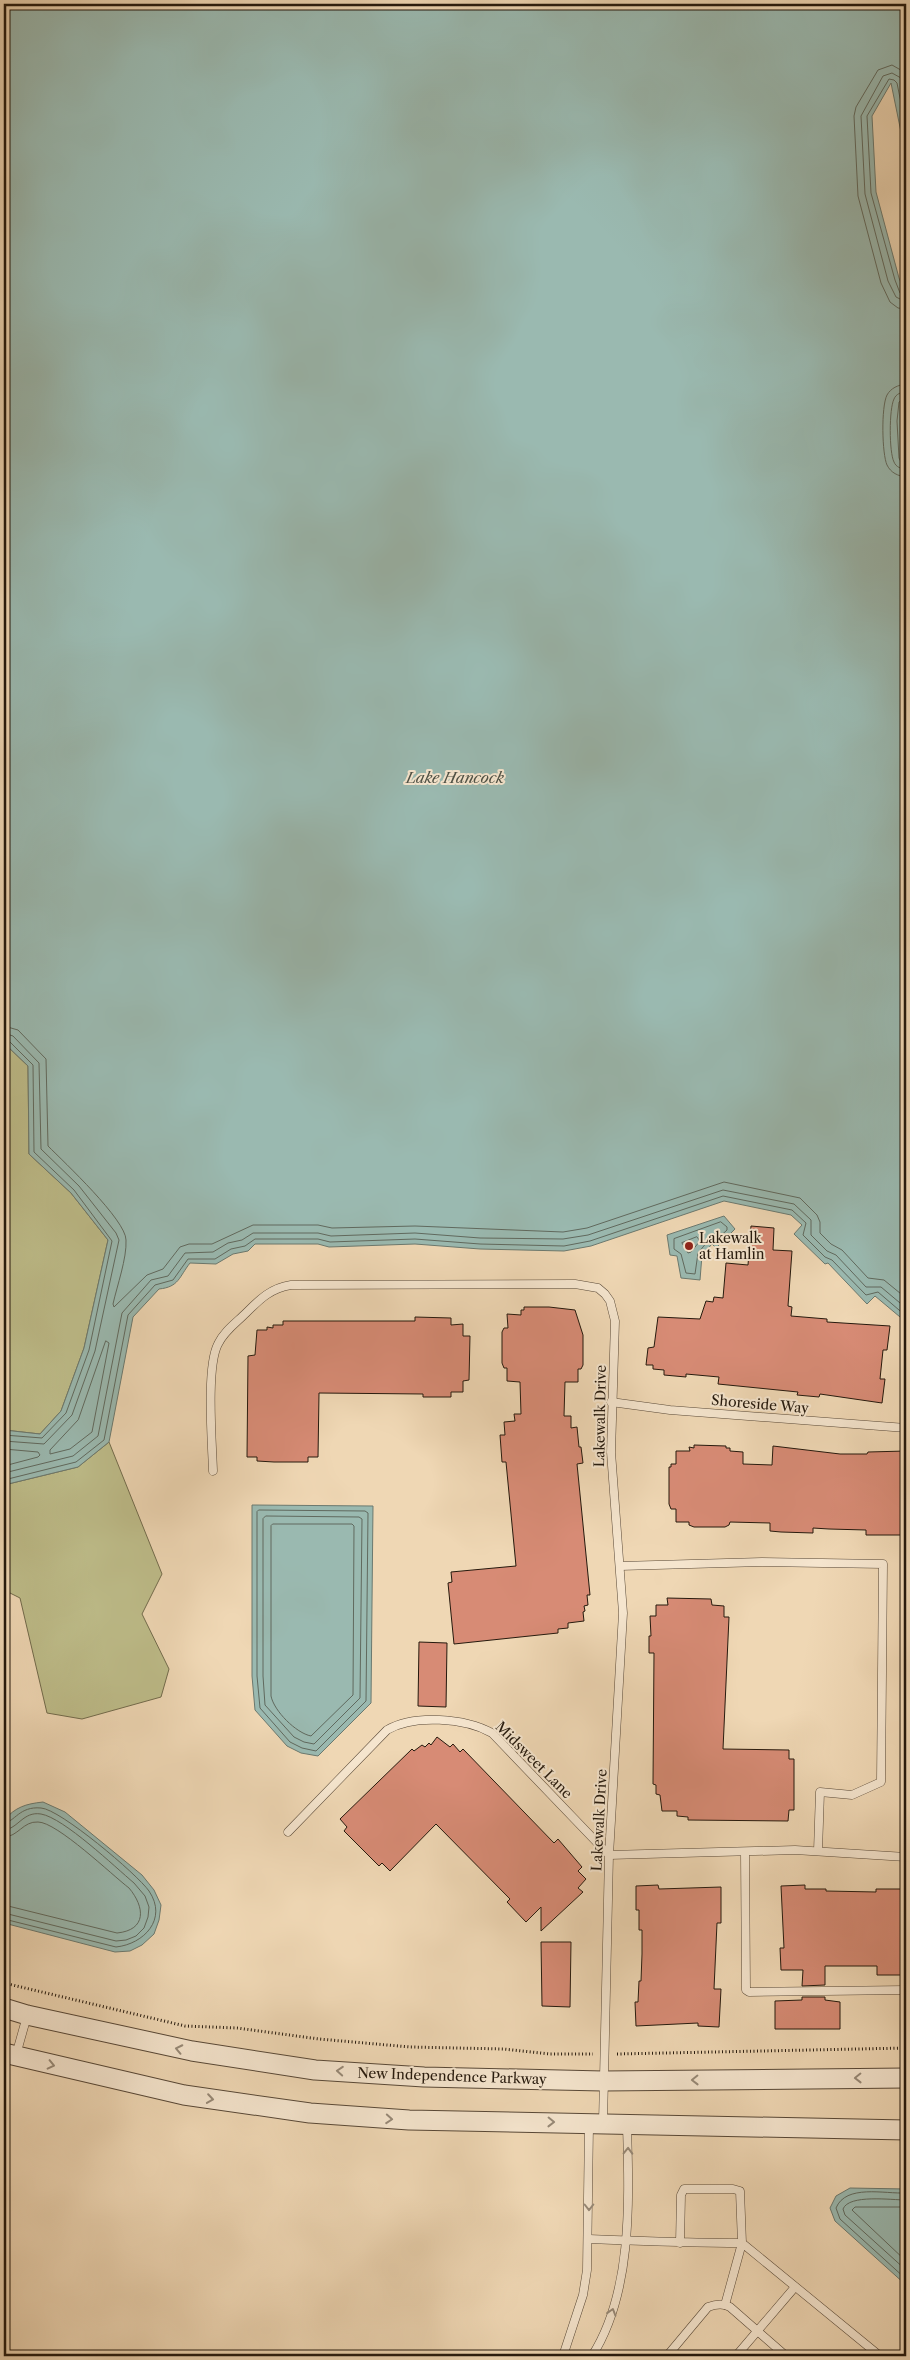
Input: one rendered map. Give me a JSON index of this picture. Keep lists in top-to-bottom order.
{
  "streets": {
    "street": ["New Independence Parkway"],
    "lane": ["Shoreside Way", "Lakewalk Drive", "Midsweet Lane"]
  },
  "crossings": [
    ["Shoreside Way", "Lakewalk Drive"],
    ["Lakewalk Drive", "Midsweet Lane"],
    ["Lakewalk Drive", "New Independence Parkway"]
  ],
  "water": ["Lake Hancock"],
  "places": ["Lakewalk at Hamlin"]
}
